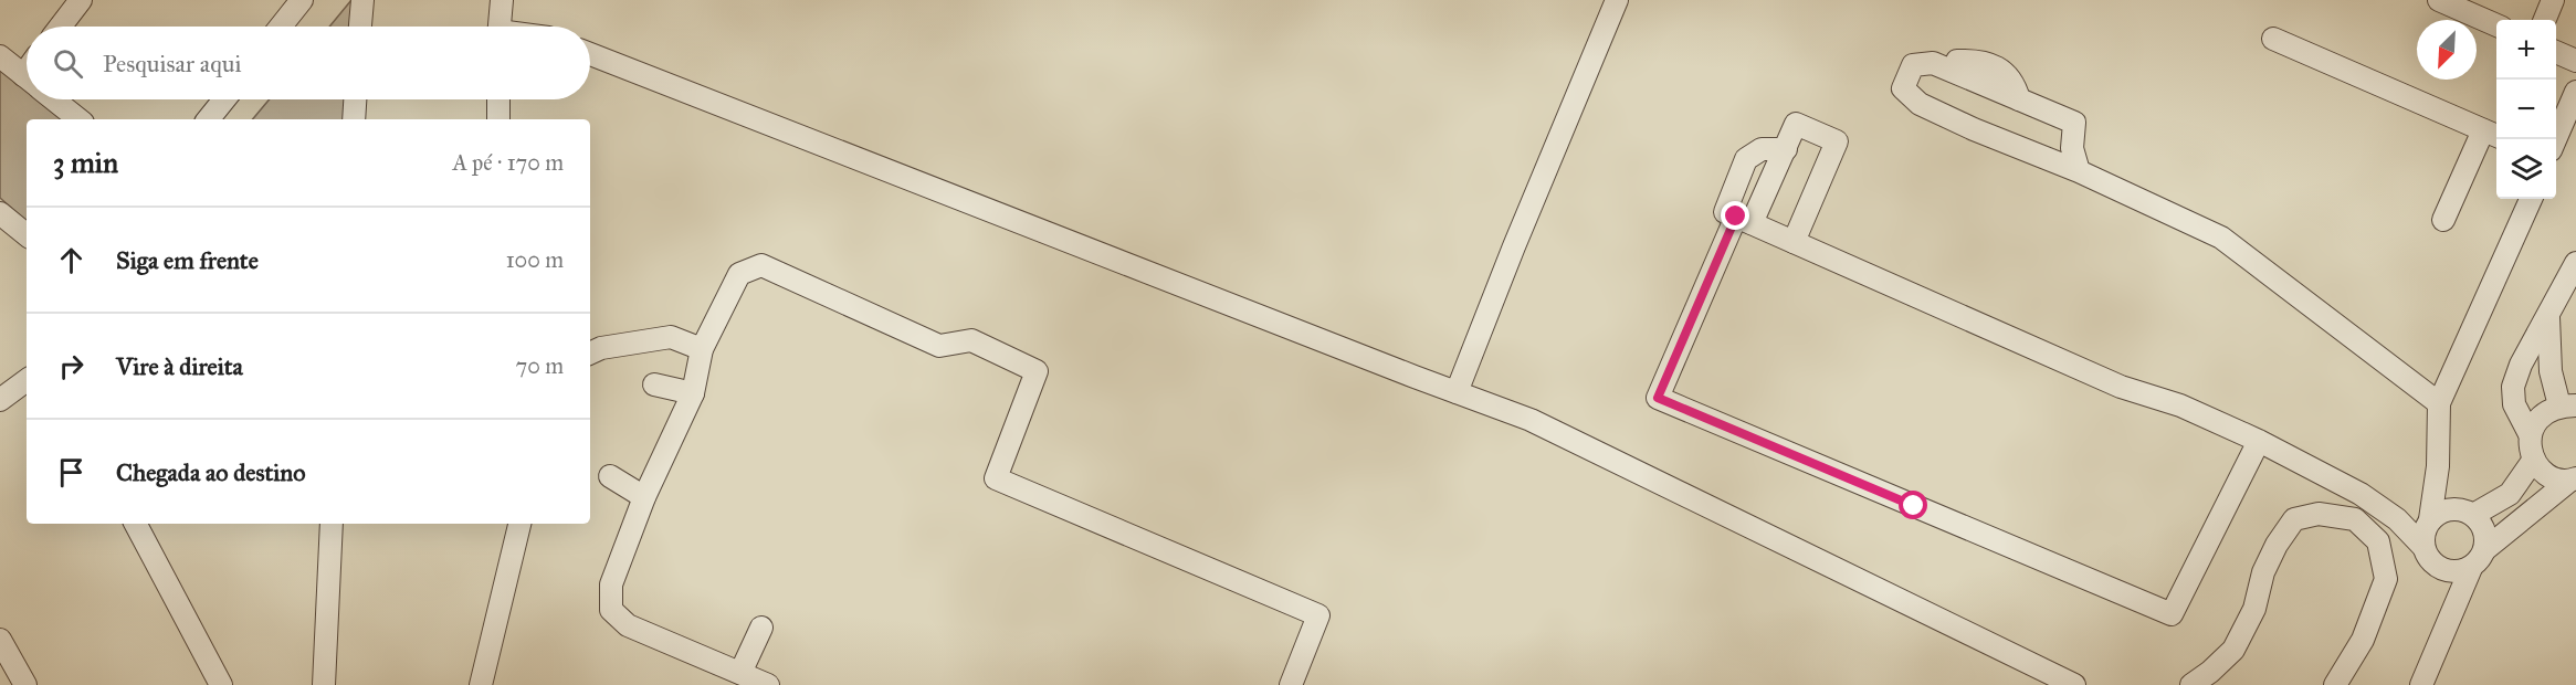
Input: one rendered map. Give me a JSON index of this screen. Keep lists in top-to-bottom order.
{
  "north": "bottom left",
  "page": {
    "map_buttons": ["+", "−"],
    "search": "Pesquisar aqui",
    "heading": ["3 min", "A pé · 170 m"],
    "list": [
      ["Siga em frente", "100 m"],
      ["Vire à direita", "70 m"],
      "Chegada ao destino"
    ]
  }
}
